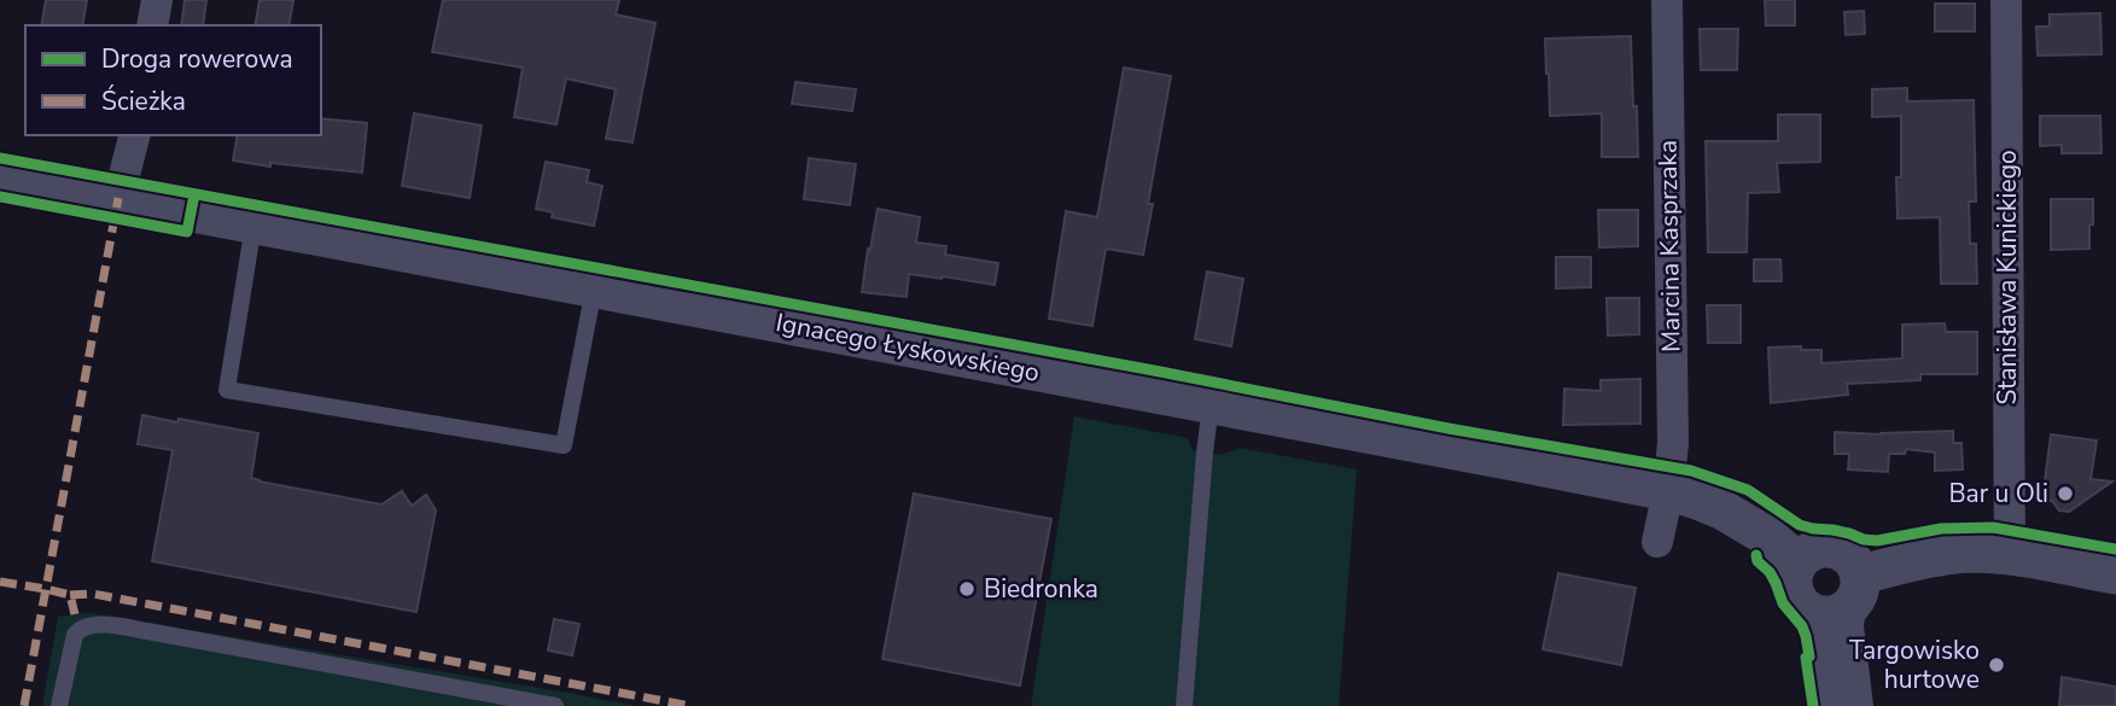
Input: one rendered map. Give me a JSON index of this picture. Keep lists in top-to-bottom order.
{
  "streets": {
    "street": ["Marcina Kasprzaka", "Stanisława Kunickiego", "Ignacego Łyskowskiego"]
  },
  "crossings": [
    ["Marcina Kasprzaka", "Ignacego Łyskowskiego"]
  ],
  "places": ["Bar u Oli", "Biedronka", "Targowisko hurtowe"],
  "legend": ["Droga rowerowa", "Ścieżka"]
}
